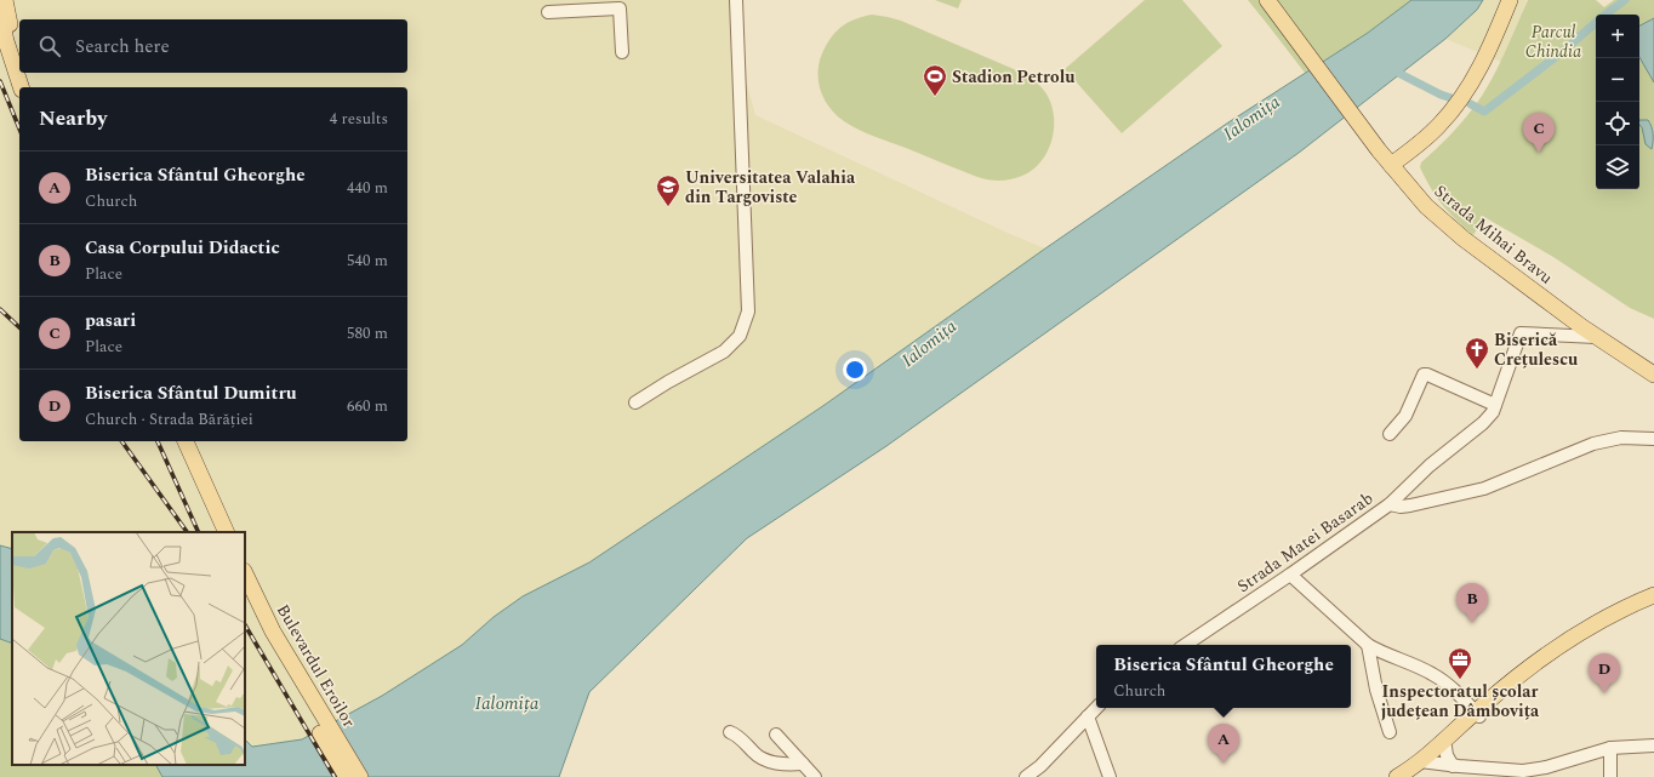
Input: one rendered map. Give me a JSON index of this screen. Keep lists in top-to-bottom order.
{
  "streets": {
    "main road": ["Strada Mihai Bravu", "Bulevardul Eroilor"],
    "street": ["Strada Matei Basarab"]
  },
  "water": ["Ialomița"],
  "parks": ["Parcul Chindia"],
  "places": {
    "sports": ["Stadion Petrolu"],
    "school or university": ["Universitatea Valahia din Targoviste"],
    "church": ["Biserică Crețulescu"],
    "office": ["Inspectoratul școlar județean Dâmbovița"]
  },
  "page": {
    "map_buttons": ["+", "−"],
    "search": "Search here",
    "heading": ["Nearby", "4 results"],
    "pins": [
      "C",
      "B",
      "D",
      "A"
    ],
    "list": [
      {
        "mark": "A",
        "name": "Biserica Sfântul Gheorghe",
        "note": "Church",
        "value": "440 m"
      },
      {
        "mark": "B",
        "name": "Casa Corpului Didactic",
        "note": "Place",
        "value": "540 m"
      },
      {
        "mark": "C",
        "name": "pasari",
        "note": "Place",
        "value": "580 m"
      },
      {
        "mark": "D",
        "name": "Biserica Sfântul Dumitru",
        "note": "Church · Strada Bărăției",
        "value": "660 m"
      }
    ],
    "popup": ["Biserica Sfântul Gheorghe", "Church"]
  }
}
